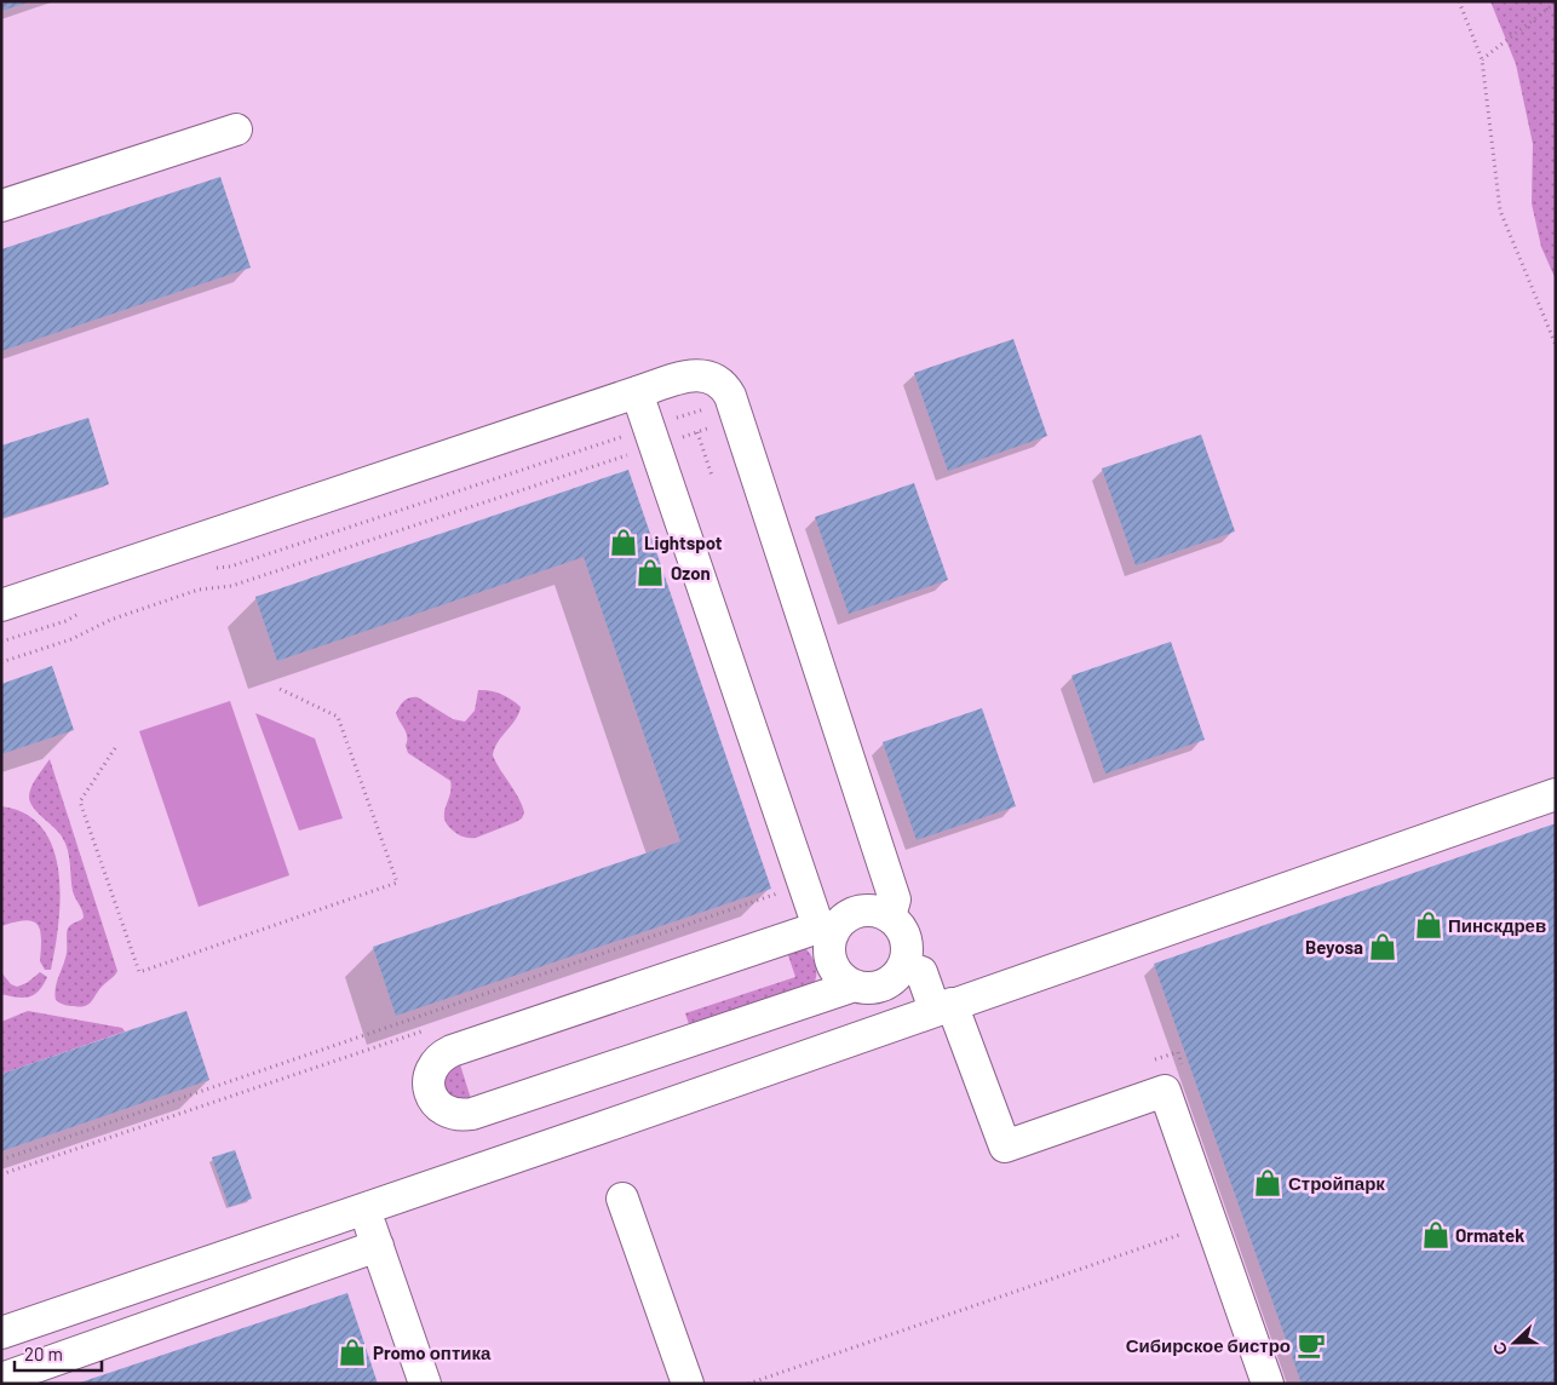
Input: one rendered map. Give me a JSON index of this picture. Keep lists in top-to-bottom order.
{
  "places": {
    "shop": [
      "Lightspot",
      "Ozon",
      "Пинскдрев",
      "Beyosa",
      "Стройпарк",
      "Ormatek",
      "Promo оптика"
    ],
    "cafe": ["Сибирское бистро"]
  },
  "scale_bar": "20 m",
  "north": "left"
}
